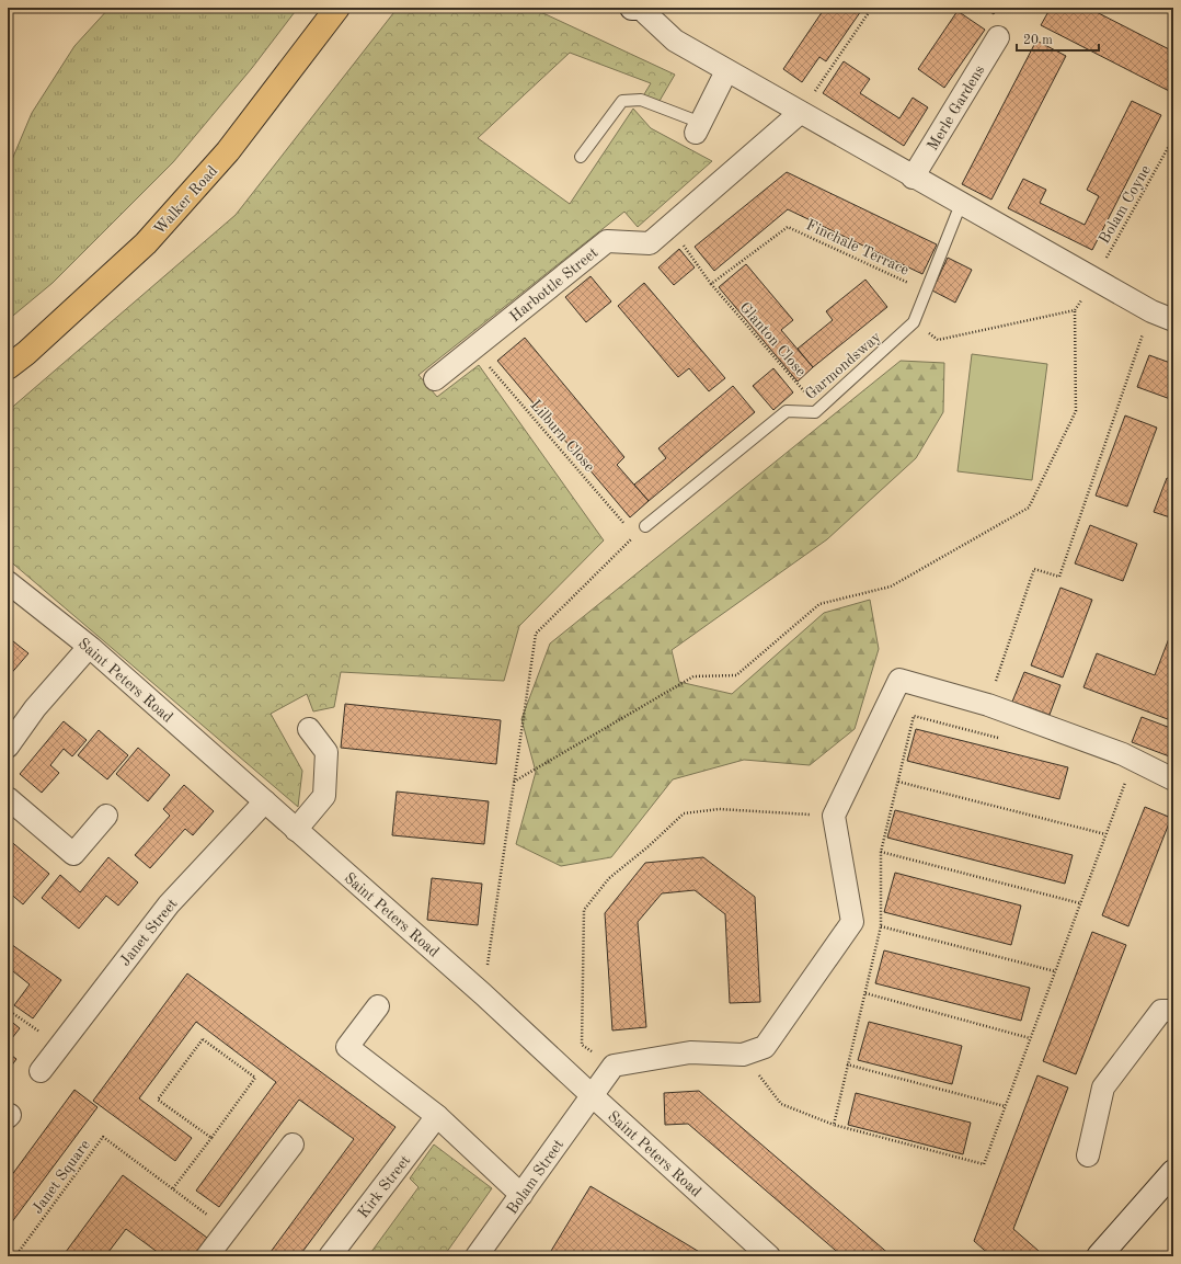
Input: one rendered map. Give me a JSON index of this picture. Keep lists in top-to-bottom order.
{
  "streets": {
    "main road": ["Walker Road"],
    "street": [
      "Merle Gardens",
      "Harbottle Street",
      "Saint Peters Road",
      "Janet Street",
      "Bolam Street",
      "Kirk Street"
    ],
    "lane": ["Garmondsway"],
    "path": [
      "Bolam Coyne",
      "Finchale Terrace",
      "Glanton Close",
      "Lilburn Close",
      "Janet Square"
    ]
  },
  "crossings": [
    ["Finchale Terrace", "Glanton Close"],
    ["Finchale Terrace", "Garmondsway"],
    ["Harbottle Street", "Lilburn Close"],
    ["Glanton Close", "Garmondsway"],
    ["Saint Peters Road", "Janet Street"],
    ["Saint Peters Road", "Bolam Street"]
  ],
  "scale_bar": "20 m"
}
